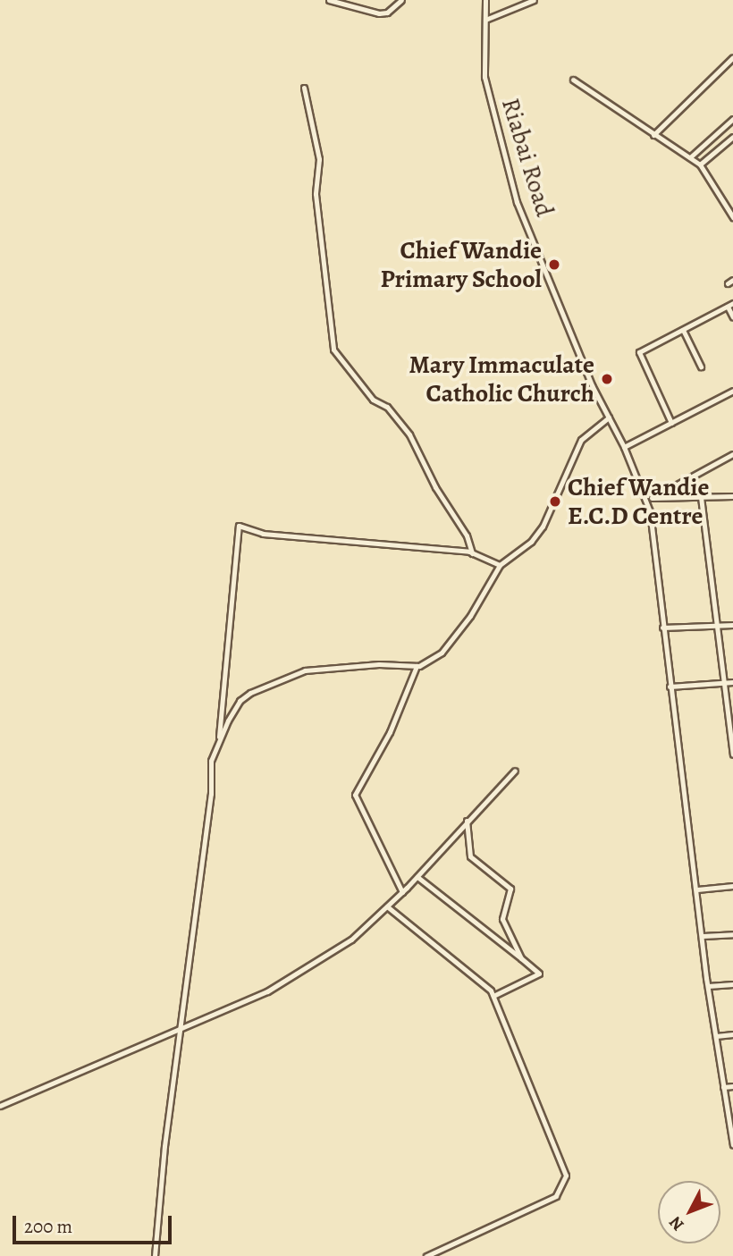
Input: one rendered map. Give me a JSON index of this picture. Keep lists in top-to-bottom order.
{
  "streets": {
    "street": ["Riabai Road"]
  },
  "places": ["Chief Wandie Primary School", "Mary Immaculate Catholic Church", "Chief Wandie E.C.D Centre"],
  "scale_bar": "200 m",
  "north": "bottom left"
}
